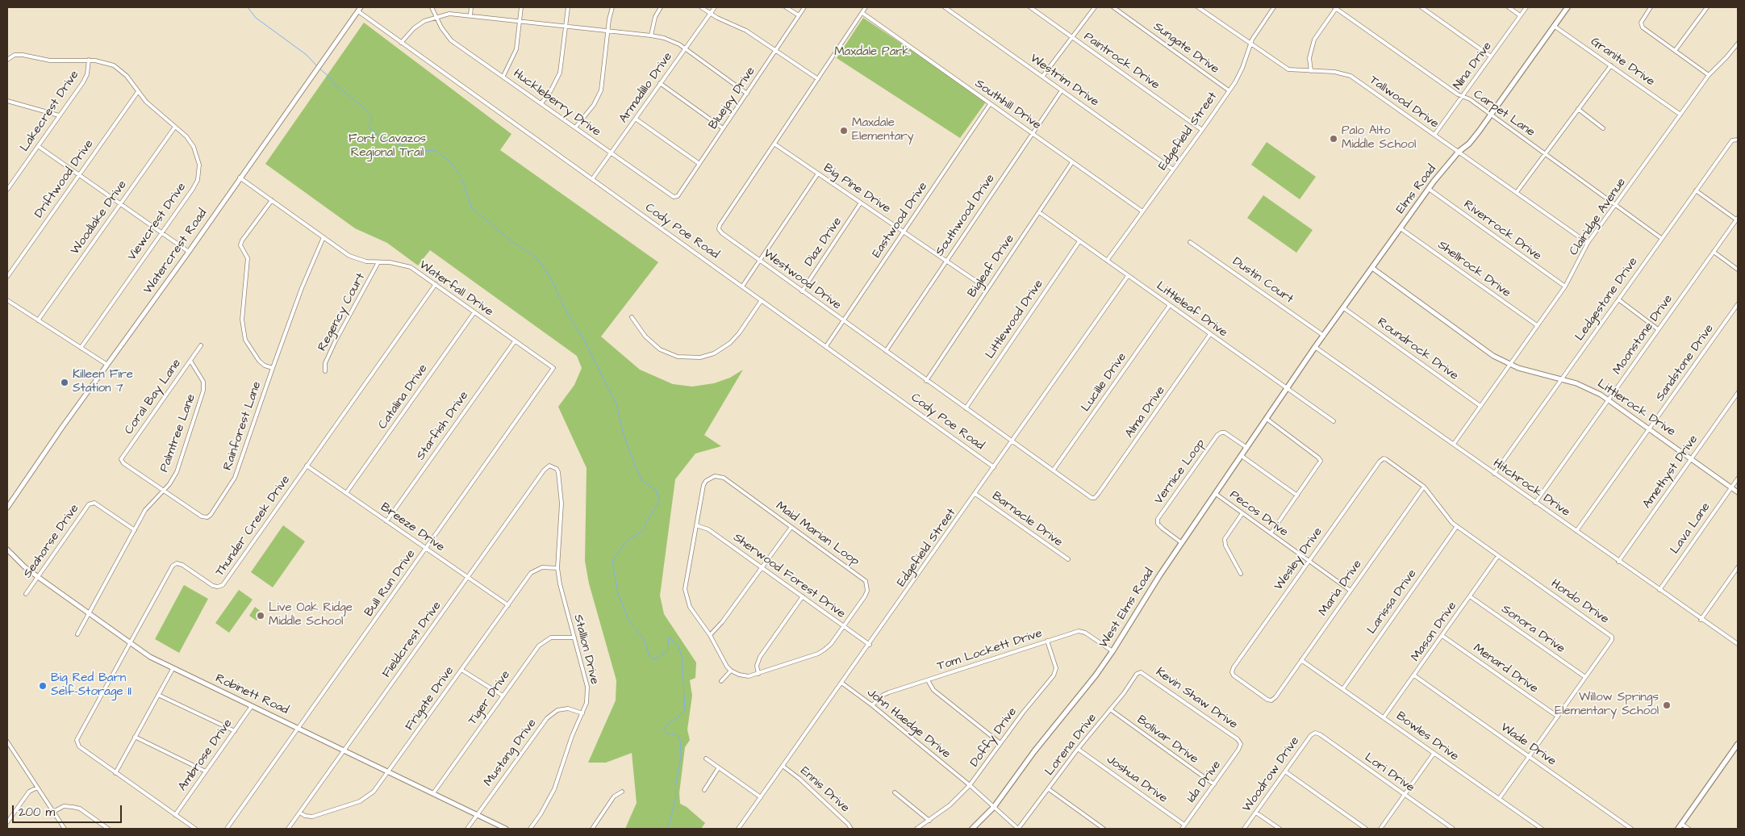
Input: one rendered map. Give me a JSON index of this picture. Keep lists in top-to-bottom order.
{
  "streets": {
    "main road": ["Elms Road", "West Elms Road"],
    "street": [
      "Sungate Drive",
      "Paintrock Drive",
      "Granite Drive",
      "Nina Drive",
      "Westrim Drive",
      "Armadillo Drive",
      "Bluejay Drive",
      "Tallwood Drive",
      "Huckleberry Drive",
      "Southhill Drive",
      "Lakecrest Drive",
      "Carpet Lane",
      "Edgefield Street",
      "Driftwood Drive",
      "Big Pine Drive",
      "Southwood Drive",
      "Clairidge Avenue",
      "Woodlake Drive",
      "Eastwood Drive",
      "Viewcrest Drive",
      "Riverrock Drive",
      "Cody Poe Road",
      "Diaz Drive",
      "Watercrest Road",
      "Bigleaf Drive",
      "Shellrock Drive",
      "Westwood Drive",
      "Dustin Court",
      "Waterfall Drive",
      "Ledgestone Drive",
      "Littleleaf Drive",
      "Regency Court",
      "Littlewood Drive",
      "Moonstone Drive",
      "Roundrock Drive",
      "Sandstone Drive",
      "Lucille Drive",
      "Coral Bay Lane",
      "Catalina Drive",
      "Littlerock Drive",
      "Alma Drive",
      "Rainforest Lane",
      "Starfish Drive",
      "Palmtree Lane",
      "Vernice Loop",
      "Amethyst Drive",
      "Hitchrock Drive",
      "Pecos Drive",
      "Barnacle Drive",
      "Thunder Creek Drive",
      "Breeze Drive",
      "Lava Lane",
      "Maid Marian Loop",
      "Seahorse Drive",
      "Wesley Drive",
      "Sherwood Forest Drive",
      "Bull Run Drive",
      "Maria Drive",
      "Larissa Drive",
      "Hondo Drive",
      "Sonora Drive",
      "Mason Drive",
      "Fieldcrest Drive",
      "Stallion Drive",
      "Tom Lockett Drive",
      "Menard Drive",
      "Robinett Road",
      "Tiger Drive",
      "Frigate Drive",
      "Kevin Shaw Drive",
      "John Haedge Drive",
      "Bowles Drive",
      "Doffy Drive",
      "Bolivar Drive",
      "Lorena Drive",
      "Wade Drive",
      "Mustang Drive",
      "Ambrose Drive",
      "Lori Drive",
      "Woodrow Drive",
      "Joshua Drive",
      "Ida Drive",
      "Ennis Drive"
    ]
  },
  "crossings": [
    ["Sungate Drive", "Edgefield Street"],
    ["Paintrock Drive", "Edgefield Street"],
    ["Granite Drive", "Elms Road"],
    ["Granite Drive", "Clairidge Avenue"],
    ["Nina Drive", "Tallwood Drive"],
    ["Nina Drive", "Carpet Lane"],
    ["Westrim Drive", "Edgefield Street"],
    ["Westrim Drive", "Southwood Drive"],
    ["Armadillo Drive", "Huckleberry Drive"],
    ["Armadillo Drive", "Cody Poe Road"],
    ["Bluejay Drive", "Huckleberry Drive"],
    ["Tallwood Drive", "Edgefield Street"],
    ["Tallwood Drive", "Elms Road"],
    ["Tallwood Drive", "Clairidge Avenue"],
    ["Southhill Drive", "Edgefield Street"],
    ["Southhill Drive", "Southwood Drive"],
    ["Southhill Drive", "Eastwood Drive"],
    ["Southhill Drive", "Bigleaf Drive"],
    ["Southhill Drive", "Westwood Drive"],
    ["Lakecrest Drive", "Viewcrest Drive"],
    ["Carpet Lane", "Elms Road"],
    ["Carpet Lane", "Clairidge Avenue"],
    ["Carpet Lane", "Ledgestone Drive"],
    ["Edgefield Street", "Cody Poe Road"],
    ["Edgefield Street", "Westwood Drive"],
    ["Edgefield Street", "Littleleaf Drive"],
    ["Edgefield Street", "Barnacle Drive"],
    ["Edgefield Street", "Sherwood Forest Drive"],
    ["Edgefield Street", "John Haedge Drive"],
    ["Edgefield Street", "Ennis Drive"],
    ["Driftwood Drive", "Viewcrest Drive"],
    ["Big Pine Drive", "Southwood Drive"],
    ["Big Pine Drive", "Eastwood Drive"],
    ["Big Pine Drive", "Diaz Drive"],
    ["Big Pine Drive", "Bigleaf Drive"],
    ["Big Pine Drive", "Westwood Drive"],
    ["Elms Road", "Riverrock Drive"],
    ["Elms Road", "Shellrock Drive"],
    ["Elms Road", "Dustin Court"],
    ["Elms Road", "Littleleaf Drive"],
    ["Elms Road", "Roundrock Drive"],
    ["Elms Road", "Littlerock Drive"],
    ["Elms Road", "Hitchrock Drive"],
    ["Elms Road", "West Elms Road"],
    ["Southwood Drive", "Westwood Drive"],
    ["Clairidge Avenue", "Riverrock Drive"],
    ["Clairidge Avenue", "Shellrock Drive"],
    ["Clairidge Avenue", "Roundrock Drive"],
    ["Clairidge Avenue", "Littlerock Drive"],
    ["Woodlake Drive", "Viewcrest Drive"],
    ["Eastwood Drive", "Cody Poe Road"],
    ["Eastwood Drive", "Westwood Drive"],
    ["Cody Poe Road", "Watercrest Road"],
    ["Diaz Drive", "Westwood Drive"],
    ["Watercrest Road", "Waterfall Drive"],
    ["Bigleaf Drive", "Westwood Drive"],
    ["Bigleaf Drive", "Littleleaf Drive"],
    ["Westwood Drive", "Littlewood Drive"],
    ["Westwood Drive", "Lucille Drive"],
    ["Westwood Drive", "Alma Drive"],
    ["Waterfall Drive", "Regency Court"],
    ["Waterfall Drive", "Catalina Drive"],
    ["Waterfall Drive", "Rainforest Lane"],
    ["Waterfall Drive", "Starfish Drive"],
    ["Waterfall Drive", "Thunder Creek Drive"],
    ["Waterfall Drive", "Bull Run Drive"],
    ["Ledgestone Drive", "Littlerock Drive"],
    ["Ledgestone Drive", "Hitchrock Drive"],
    ["Littleleaf Drive", "Littlewood Drive"],
    ["Littleleaf Drive", "Lucille Drive"],
    ["Littleleaf Drive", "Alma Drive"],
    ["Littleleaf Drive", "West Elms Road"],
    ["Moonstone Drive", "Littlerock Drive"],
    ["Moonstone Drive", "Hitchrock Drive"],
    ["Sandstone Drive", "Littlerock Drive"],
    ["Sandstone Drive", "Hitchrock Drive"],
    ["Coral Bay Lane", "Rainforest Lane"],
    ["Coral Bay Lane", "Palmtree Lane"],
    ["Catalina Drive", "Breeze Drive"],
    ["Littlerock Drive", "Amethyst Drive"],
    ["Littlerock Drive", "Lava Lane"],
    ["Rainforest Lane", "Palmtree Lane"],
    ["Starfish Drive", "Breeze Drive"],
    ["Vernice Loop", "West Elms Road"],
    ["Amethyst Drive", "Hitchrock Drive"],
    ["Hitchrock Drive", "Lava Lane"],
    ["Pecos Drive", "Wesley Drive"],
    ["Pecos Drive", "Maria Drive"],
    ["Pecos Drive", "West Elms Road"],
    ["Thunder Creek Drive", "Breeze Drive"],
    ["Thunder Creek Drive", "Robinett Road"],
    ["Thunder Creek Drive", "Ambrose Drive"],
    ["Breeze Drive", "Bull Run Drive"],
    ["Breeze Drive", "Fieldcrest Drive"],
    ["Breeze Drive", "Frigate Drive"],
    ["Maid Marian Loop", "Sherwood Forest Drive"],
    ["Seahorse Drive", "Robinett Road"],
    ["Wesley Drive", "Maria Drive"],
    ["Wesley Drive", "Hondo Drive"],
    ["Bull Run Drive", "Robinett Road"],
    ["Maria Drive", "Hondo Drive"],
    ["Maria Drive", "Bowles Drive"],
    ["Larissa Drive", "Hondo Drive"],
    ["Larissa Drive", "Bowles Drive"],
    ["Hondo Drive", "Sonora Drive"],
    ["Hondo Drive", "Mason Drive"],
    ["Hondo Drive", "Menard Drive"],
    ["Hondo Drive", "Bowles Drive"],
    ["Hondo Drive", "Wade Drive"],
    ["West Elms Road", "Tom Lockett Drive"],
    ["West Elms Road", "John Haedge Drive"],
    ["Sonora Drive", "Mason Drive"],
    ["Mason Drive", "Menard Drive"],
    ["Mason Drive", "Bowles Drive"],
    ["Mason Drive", "Wade Drive"],
    ["Fieldcrest Drive", "Stallion Drive"],
    ["Fieldcrest Drive", "Robinett Road"],
    ["Fieldcrest Drive", "Frigate Drive"],
    ["Stallion Drive", "Tiger Drive"],
    ["Stallion Drive", "Frigate Drive"],
    ["Stallion Drive", "Mustang Drive"],
    ["Tom Lockett Drive", "John Haedge Drive"],
    ["Tom Lockett Drive", "Doffy Drive"],
    ["Robinett Road", "Tiger Drive"],
    ["Robinett Road", "Frigate Drive"],
    ["Robinett Road", "Mustang Drive"],
    ["Robinett Road", "Ambrose Drive"],
    ["Kevin Shaw Drive", "Lorena Drive"],
    ["Kevin Shaw Drive", "Ida Drive"],
    ["John Haedge Drive", "Doffy Drive"],
    ["John Haedge Drive", "Lorena Drive"],
    ["Bolivar Drive", "Lorena Drive"],
    ["Bolivar Drive", "Ida Drive"],
    ["Lorena Drive", "Joshua Drive"],
    ["Lori Drive", "Woodrow Drive"],
    ["Joshua Drive", "Ida Drive"]
  ],
  "parks": ["Maxdale Park", "Fort Cavazos Regional Trail"],
  "places": [
    "Maxdale Elementary",
    "Palo Alto Middle School",
    "Killeen Fire Station 7",
    "Live Oak Ridge Middle School",
    "Big Red Barn Self-Storage II",
    "Willow Springs Elementary School"
  ],
  "scale_bar": "200 m"
}
